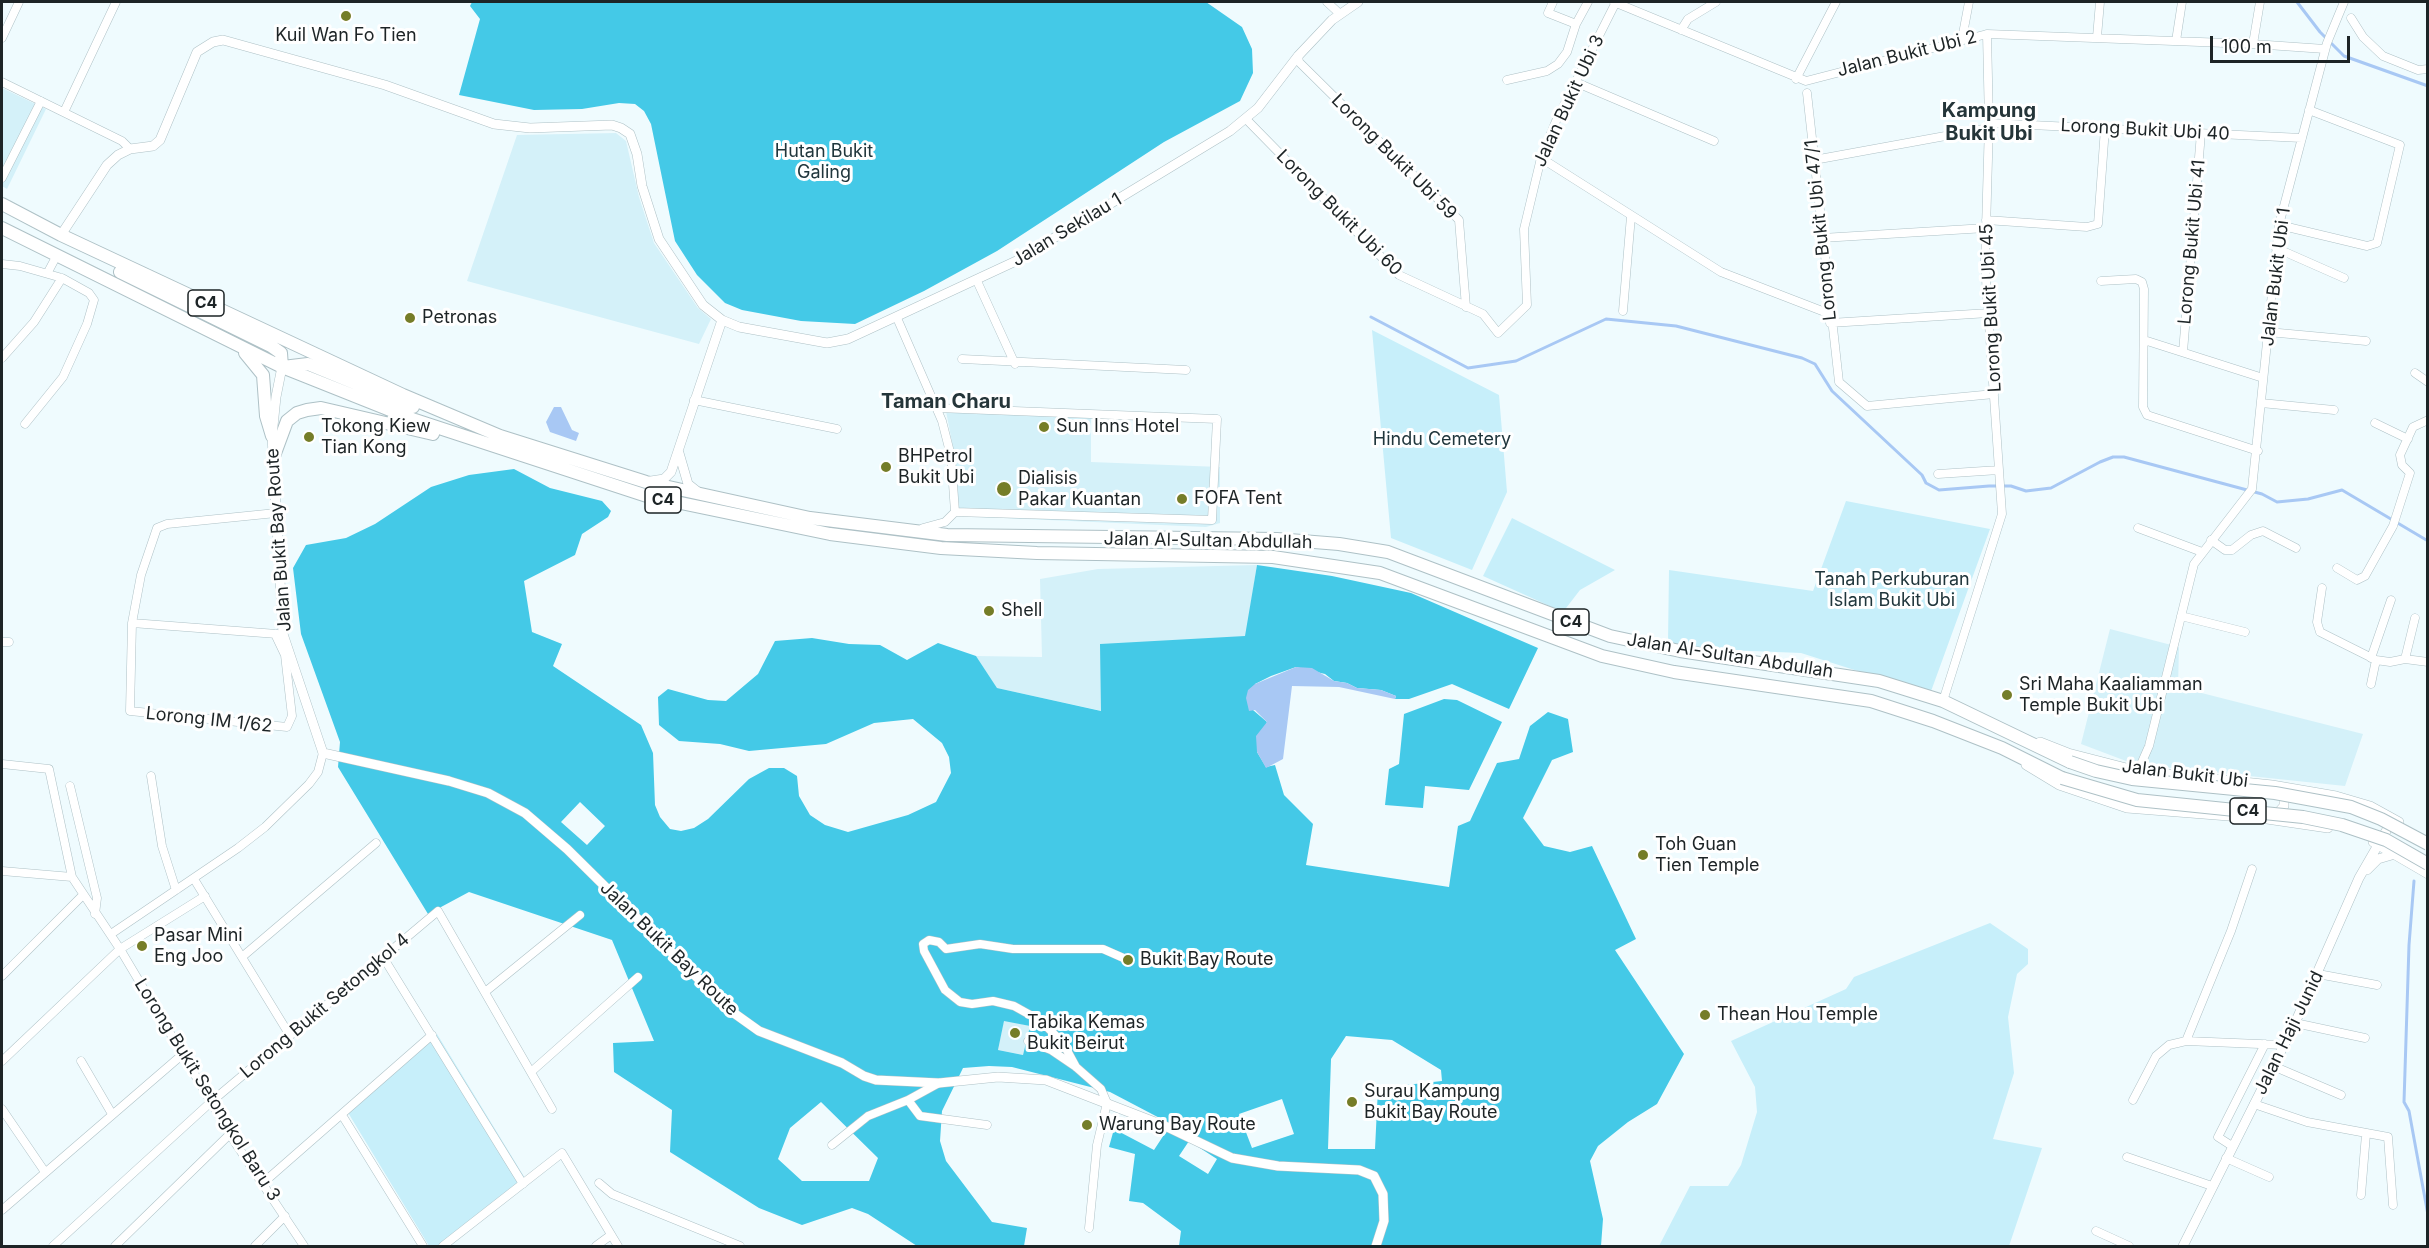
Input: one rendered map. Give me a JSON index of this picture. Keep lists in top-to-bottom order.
{
  "streets": {
    "main road": ["C4", "Jalan Al-Sultan Abdullah"],
    "street": [
      "Jalan Bukit Ubi 2",
      "Jalan Bukit Ubi 3",
      "Lorong Bukit Ubi 40",
      "Lorong Bukit Ubi 59",
      "Lorong Bukit Ubi 60",
      "Jalan Sekilau 1",
      "Lorong Bukit Ubi 47/1",
      "Lorong Bukit Ubi 41",
      "Jalan Bukit Ubi 1",
      "Lorong Bukit Ubi 45",
      "Jalan Bukit Bay Route",
      "Lorong IM 1/62",
      "Jalan Bukit Ubi",
      "Lorong Bukit Setongkol 4",
      "Jalan Haji Junid",
      "Lorong Bukit Setongkol Baru 3"
    ]
  },
  "crossings": [
    ["Jalan Bukit Ubi 2", "Jalan Bukit Ubi 3"],
    ["Jalan Bukit Ubi 2", "Jalan Bukit Ubi 1"],
    ["Jalan Bukit Ubi 2", "Lorong Bukit Ubi 45"],
    ["Jalan Bukit Ubi 3", "Lorong Bukit Ubi 60"],
    ["Lorong Bukit Ubi 40", "Lorong Bukit Ubi 47/1"],
    ["Lorong Bukit Ubi 40", "Lorong Bukit Ubi 41"],
    ["Lorong Bukit Ubi 40", "Jalan Bukit Ubi 1"],
    ["Lorong Bukit Ubi 40", "Lorong Bukit Ubi 45"],
    ["Lorong Bukit Ubi 59", "Lorong Bukit Ubi 60"],
    ["Lorong Bukit Ubi 59", "Jalan Sekilau 1"],
    ["Lorong Bukit Ubi 60", "Jalan Sekilau 1"],
    ["Lorong Bukit Ubi 47/1", "Lorong Bukit Ubi 45"],
    ["C4", "Jalan Bukit Bay Route"],
    ["Lorong Bukit Ubi 45", "Jalan Al-Sultan Abdullah"],
    ["Jalan Bukit Bay Route", "Lorong IM 1/62"],
    ["Jalan Al-Sultan Abdullah", "Jalan Bukit Ubi"],
    ["Jalan Bukit Ubi", "Jalan Haji Junid"],
    ["Lorong Bukit Setongkol 4", "Lorong Bukit Setongkol Baru 3"]
  ],
  "districts": ["Kampung Bukit Ubi", "Taman Charu"],
  "parks": ["Hutan Bukit Galing", "Hindu Cemetery", "Tanah Perkuburan Islam Bukit Ubi"],
  "places": [
    "Kuil Wan Fo Tien",
    "Petronas",
    "Sun Inns Hotel",
    "Tokong Kiew Tian Kong",
    "BHPetrol Bukit Ubi",
    "Dialisis Pakar Kuantan",
    "FOFA Tent",
    "Shell",
    "Sri Maha Kaaliamman Temple Bukit Ubi",
    "Toh Guan Tien Temple",
    "Pasar Mini Eng Joo",
    "Bukit Bay Route",
    "Thean Hou Temple",
    "Tabika Kemas Bukit Beirut",
    "Surau Kampung Bukit Bay Route",
    "Warung Bay Route"
  ],
  "scale_bar": "100 m"
}
